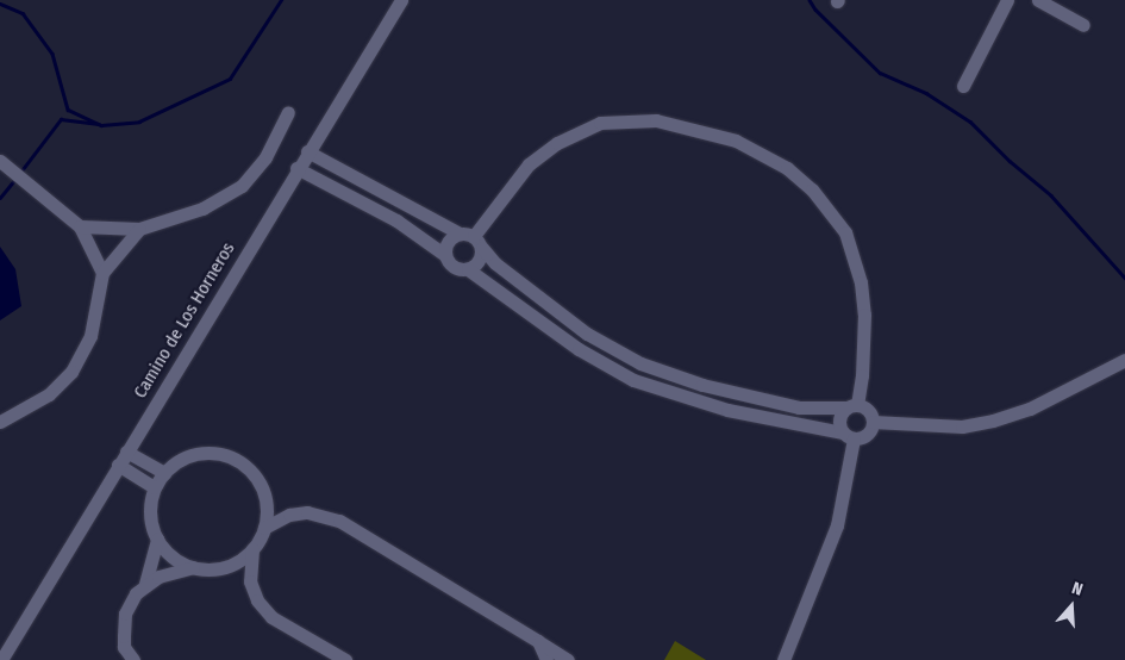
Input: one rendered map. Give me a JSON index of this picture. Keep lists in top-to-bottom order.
{
  "streets": {
    "street": ["Camino de Los Horneros"]
  },
  "north": "top"
}
